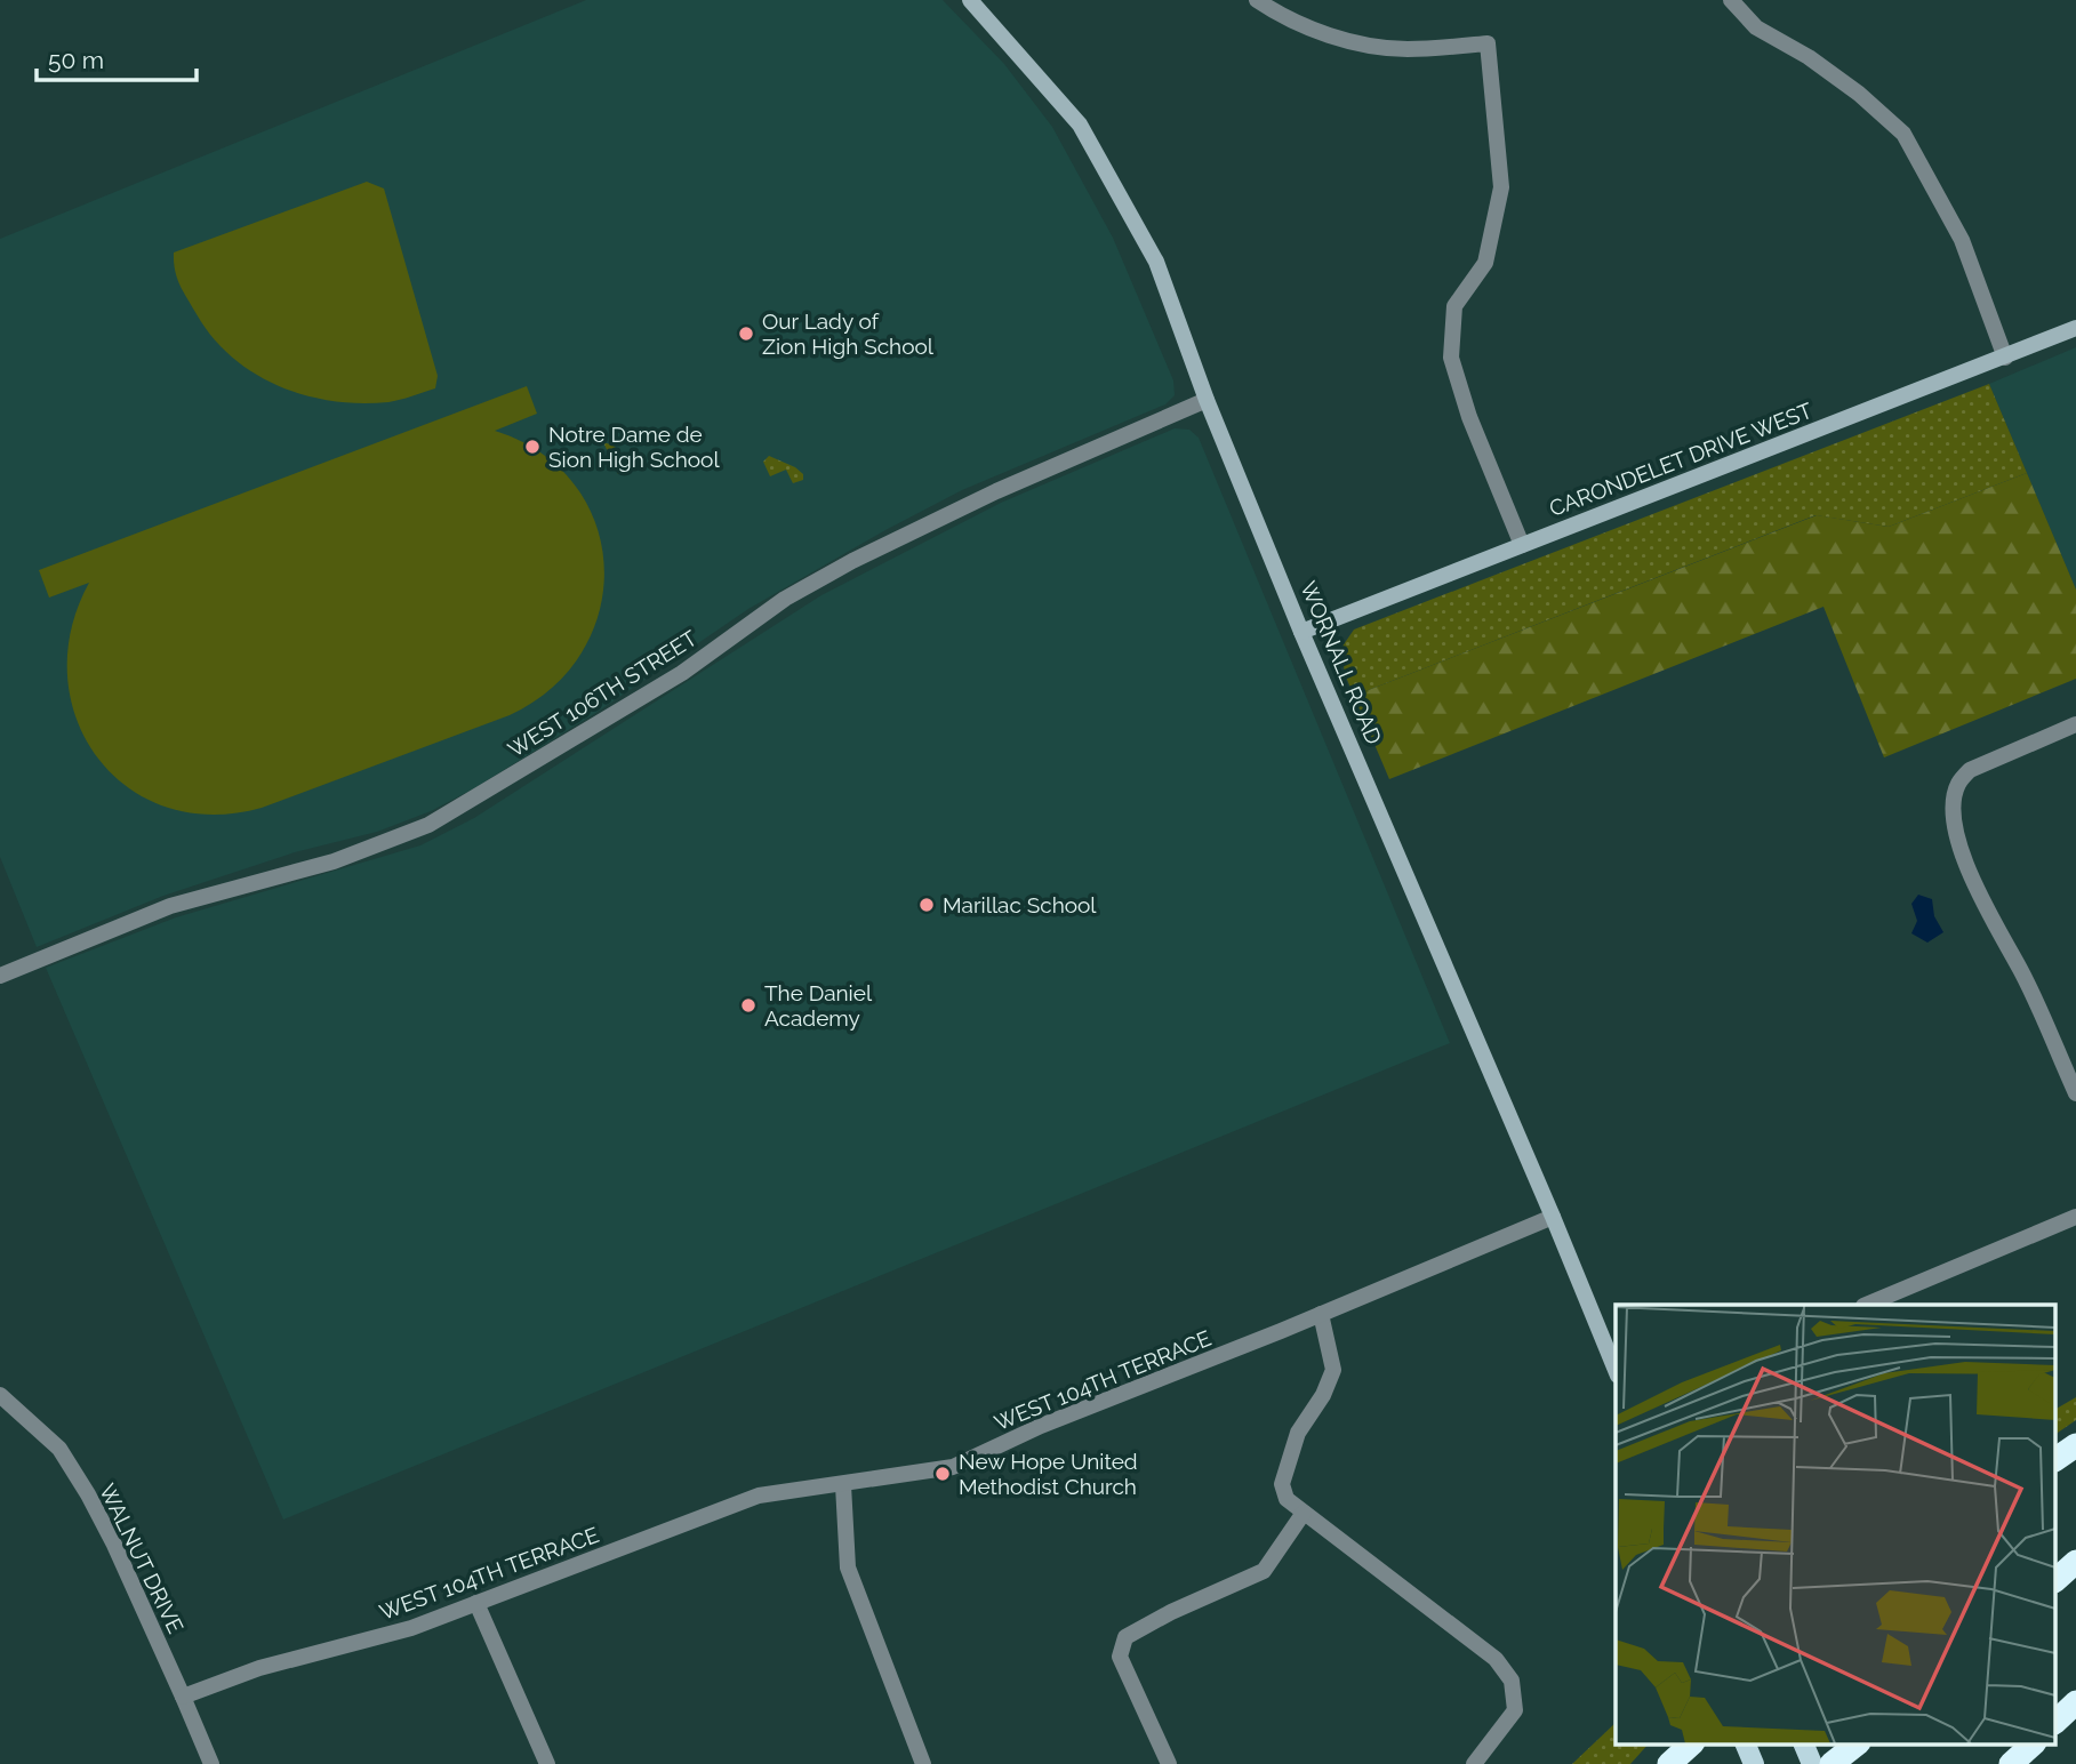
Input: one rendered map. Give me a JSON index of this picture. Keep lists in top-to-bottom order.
{
  "streets": {
    "main road": ["CARONDELET DRIVE WEST", "WORNALL ROAD"],
    "street": ["WEST 106TH STREET", "WEST 104TH TERRACE", "WALNUT DRIVE"]
  },
  "crossings": [
    ["CARONDELET DRIVE WEST", "WORNALL ROAD"],
    ["WORNALL ROAD", "WEST 106TH STREET"],
    ["WORNALL ROAD", "WEST 104TH TERRACE"],
    ["WEST 104TH TERRACE", "WALNUT DRIVE"]
  ],
  "places": [
    "Our Lady of Zion High School",
    "Notre Dame de Sion High School",
    "Marillac School",
    "The Daniel Academy",
    "New Hope United Methodist Church"
  ],
  "scale_bar": "50 m"
}
